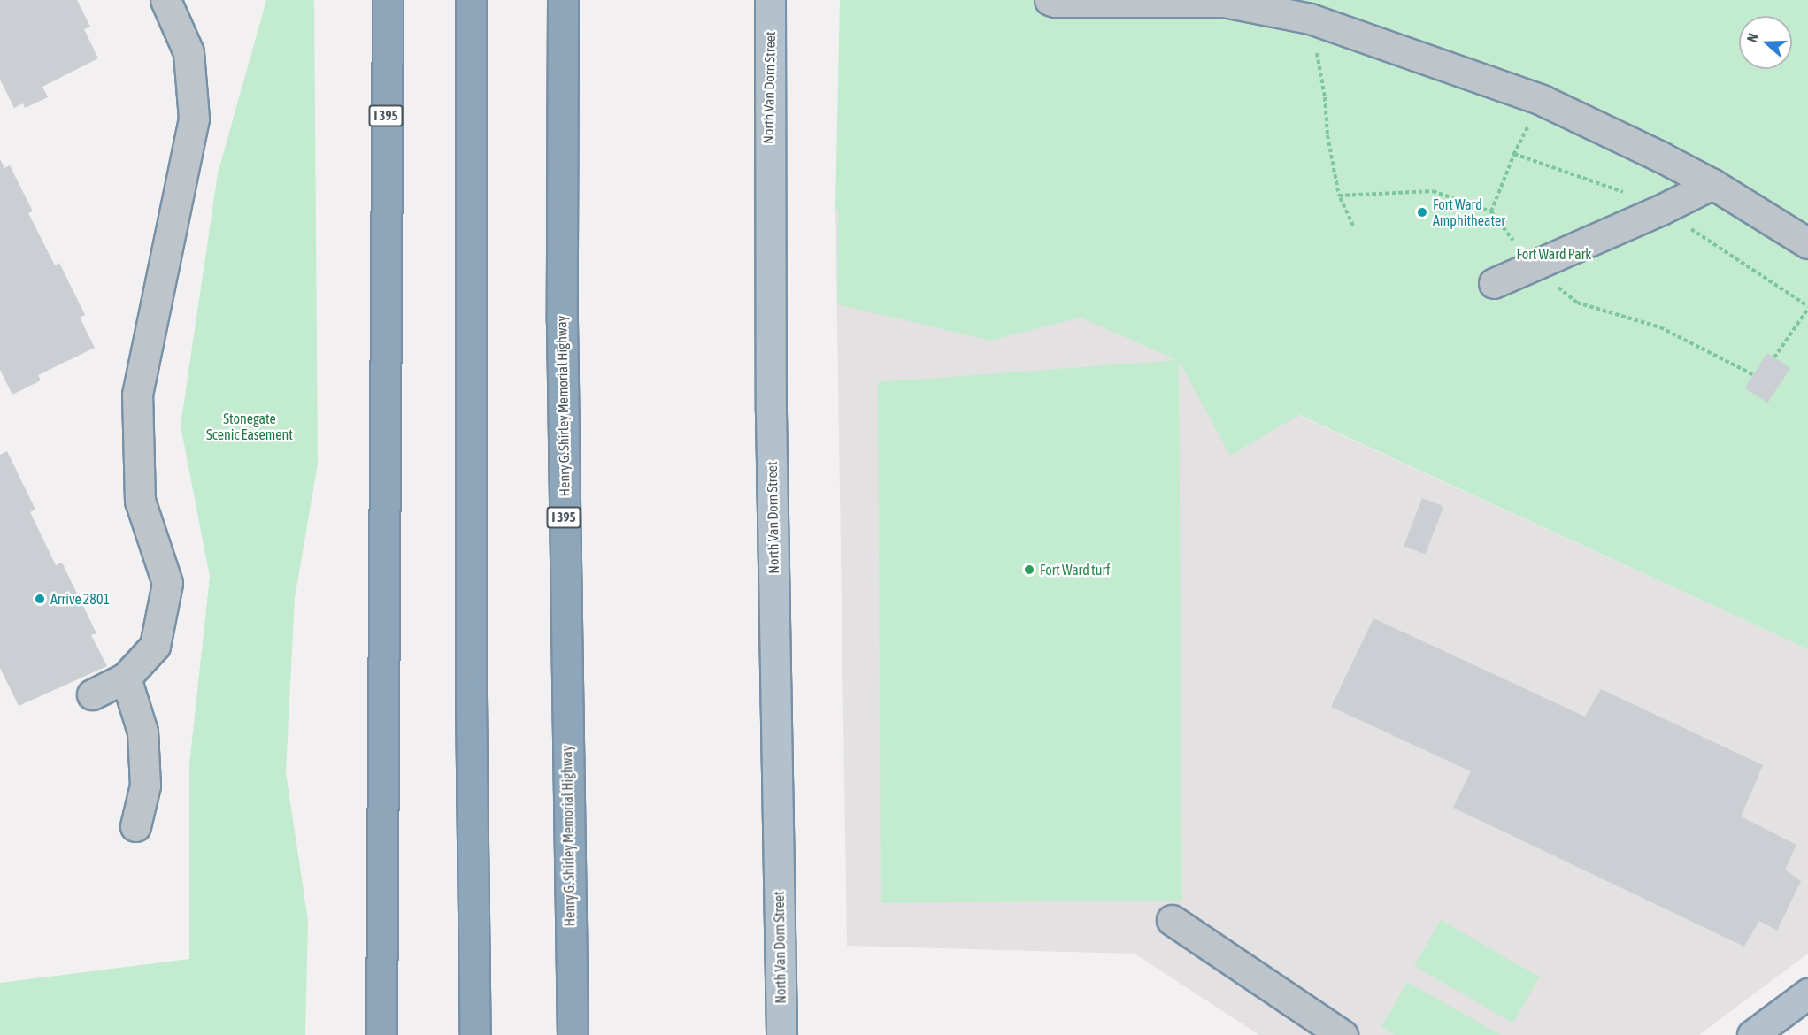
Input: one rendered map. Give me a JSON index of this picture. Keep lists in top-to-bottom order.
{
  "streets": {
    "highway": ["I 395", "Henry G. Shirley Memorial Highway"],
    "main road": ["North Van Dorn Street"]
  },
  "parks": ["Fort Ward Park", "Stonegate Scenic Easement"],
  "places": ["Fort Ward Amphitheater", "Fort Ward turf", "Arrive 2801"],
  "north": "left"
}
